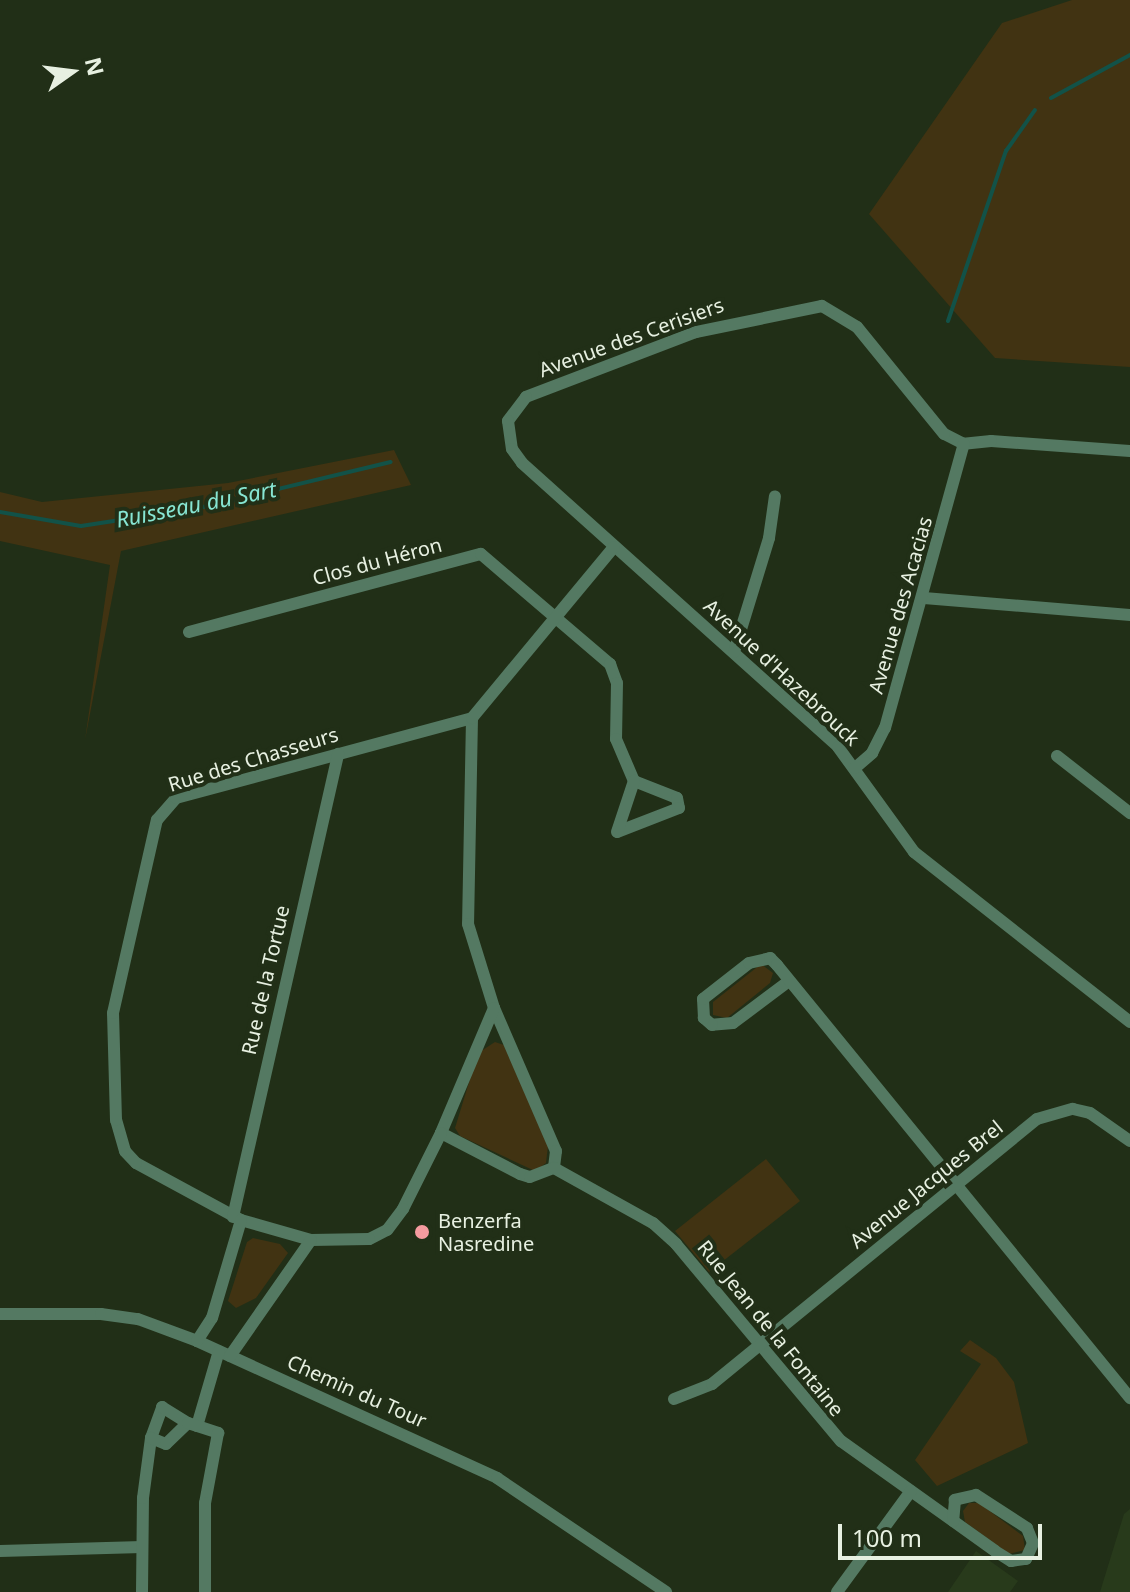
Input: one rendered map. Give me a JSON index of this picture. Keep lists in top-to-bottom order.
{
  "streets": {
    "street": [
      "Avenue des Cerisiers",
      "Clos du Héron",
      "Avenue des Acacias",
      "Avenue d'Hazebrouck",
      "Rue des Chasseurs",
      "Rue de la Tortue",
      "Avenue Jacques Brel",
      "Rue Jean de la Fontaine",
      "Chemin du Tour"
    ]
  },
  "crossings": [
    ["Avenue des Cerisiers", "Avenue des Acacias"],
    ["Avenue des Cerisiers", "Avenue d'Hazebrouck"],
    ["Avenue des Acacias", "Avenue d'Hazebrouck"],
    ["Rue des Chasseurs", "Rue de la Tortue"],
    ["Rue de la Tortue", "Chemin du Tour"],
    ["Avenue Jacques Brel", "Rue Jean de la Fontaine"]
  ],
  "water": ["Ruisseau du Sart"],
  "places": ["Benzerfa Nasredine"],
  "scale_bar": "100 m",
  "north": "right"
}
